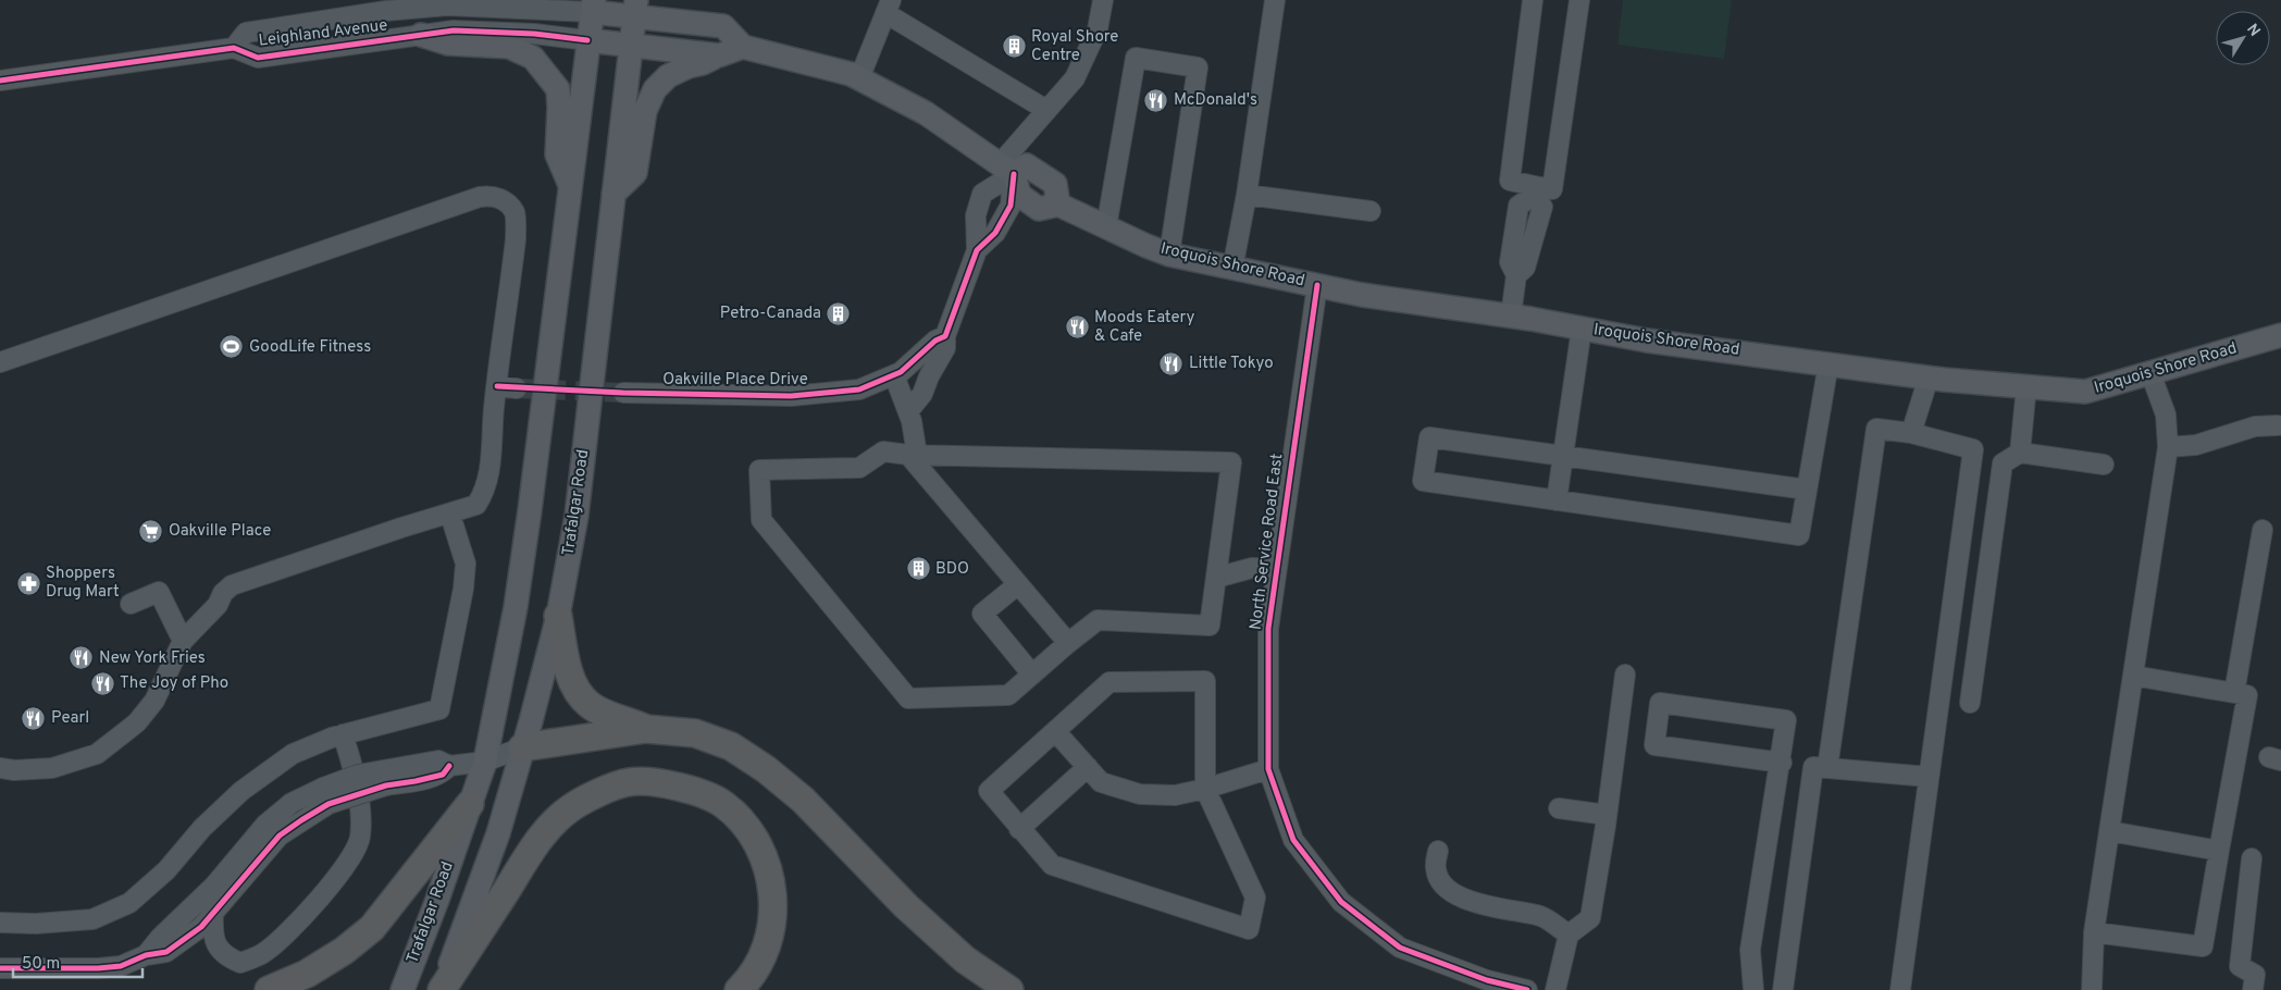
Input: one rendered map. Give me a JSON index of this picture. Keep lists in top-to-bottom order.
{
  "streets": {
    "main road": ["Leighland Avenue", "Iroquois Shore Road", "Trafalgar Road"],
    "street": ["Oakville Place Drive", "North Service Road East"]
  },
  "crossings": [
    ["Leighland Avenue", "Trafalgar Road"],
    ["Iroquois Shore Road", "North Service Road East"]
  ],
  "places": {
    "building": ["Royal Shore Centre", "Petro-Canada", "BDO"],
    "restaurant": [
      "McDonald's",
      "Moods Eatery & Cafe",
      "Little Tokyo",
      "New York Fries",
      "The Joy of Pho",
      "Pearl"
    ],
    "sports": ["GoodLife Fitness"],
    "supermarket": ["Oakville Place"],
    "pharmacy": ["Shoppers Drug Mart"]
  },
  "scale_bar": "50 m",
  "north": "top right"
}
